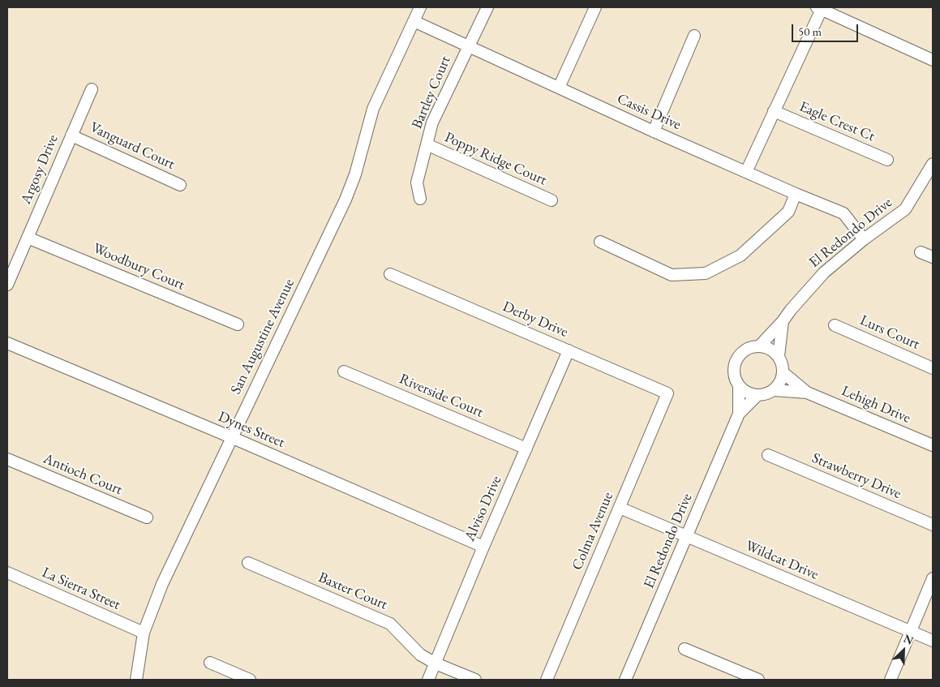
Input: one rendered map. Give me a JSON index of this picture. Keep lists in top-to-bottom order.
{
  "streets": {
    "street": [
      "Bartley Court",
      "Cassis Drive",
      "Eagle Crest Ct",
      "Vanguard Court",
      "Poppy Ridge Court",
      "Argosy Drive",
      "El Redondo Drive",
      "Woodbury Court",
      "Derby Drive",
      "Lurs Court",
      "San Augustine Avenue",
      "Riverside Court",
      "Lehigh Drive",
      "Dynes Street",
      "Antioch Court",
      "Strawberry Drive",
      "Alviso Drive",
      "Colma Avenue",
      "Wildcat Drive",
      "La Sierra Street",
      "Baxter Court"
    ]
  },
  "crossings": [
    ["Bartley Court", "Cassis Drive"],
    ["Bartley Court", "Poppy Ridge Court"],
    ["Cassis Drive", "El Redondo Drive"],
    ["Cassis Drive", "San Augustine Avenue"],
    ["Vanguard Court", "Argosy Drive"],
    ["Argosy Drive", "Woodbury Court"],
    ["El Redondo Drive", "Lehigh Drive"],
    ["El Redondo Drive", "Wildcat Drive"],
    ["Derby Drive", "Alviso Drive"],
    ["Derby Drive", "Colma Avenue"],
    ["San Augustine Avenue", "Dynes Street"],
    ["San Augustine Avenue", "La Sierra Street"],
    ["Riverside Court", "Alviso Drive"],
    ["Dynes Street", "Alviso Drive"],
    ["Alviso Drive", "Baxter Court"],
    ["Colma Avenue", "Wildcat Drive"]
  ],
  "scale_bar": "50 m",
  "north": "top right"
}
